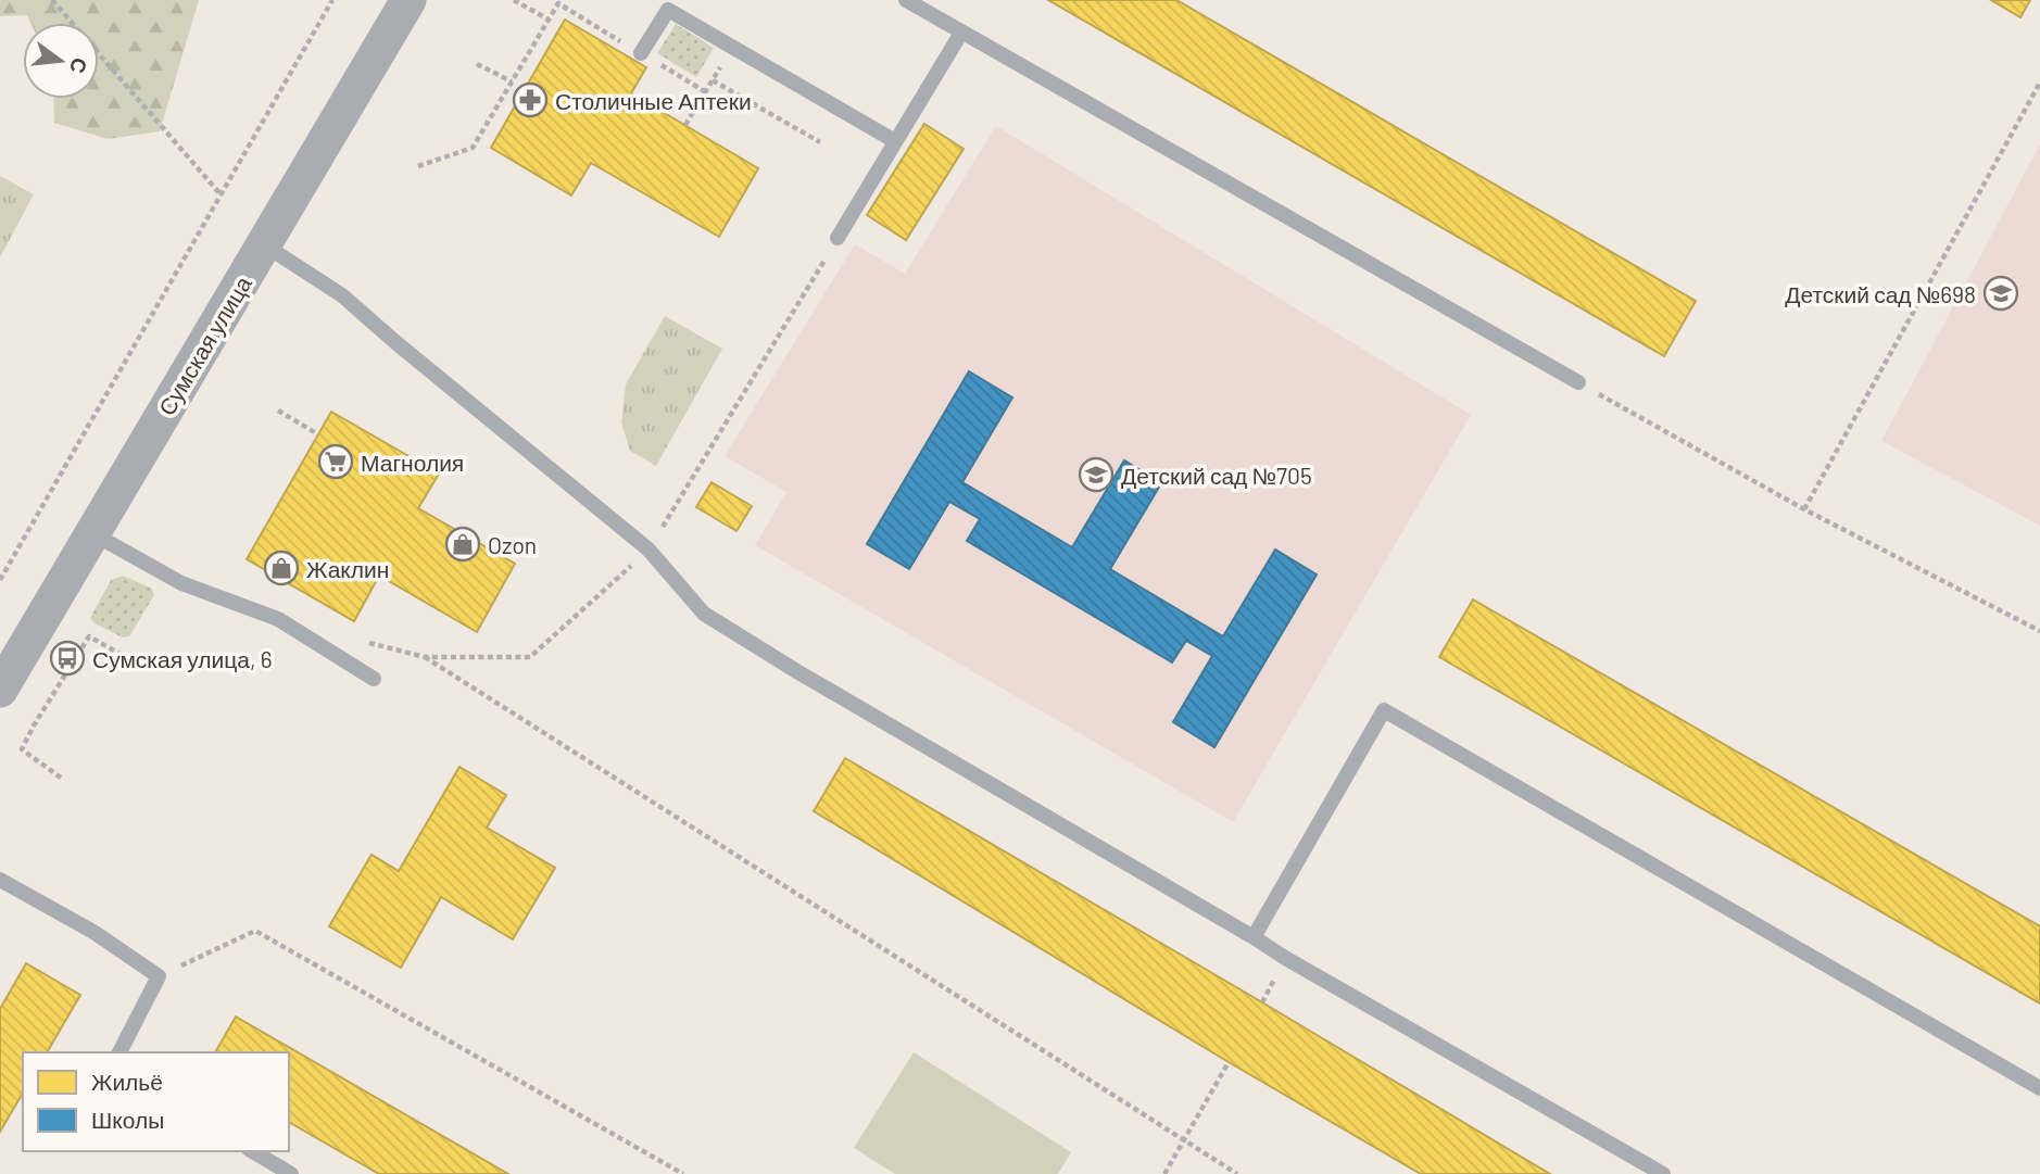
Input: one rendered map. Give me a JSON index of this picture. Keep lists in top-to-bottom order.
{
  "streets": {
    "street": ["Сумская улица"]
  },
  "places": {
    "pharmacy": ["Столичные Аптеки"],
    "school or university": ["Детский сад №698", "Детский сад №705"],
    "supermarket": ["Магнолия"],
    "shop": ["Ozon", "Жаклин"],
    "bus stop": ["Сумская улица, 6"]
  },
  "legend": ["Жильё", "Школы"],
  "north": "right"
}
